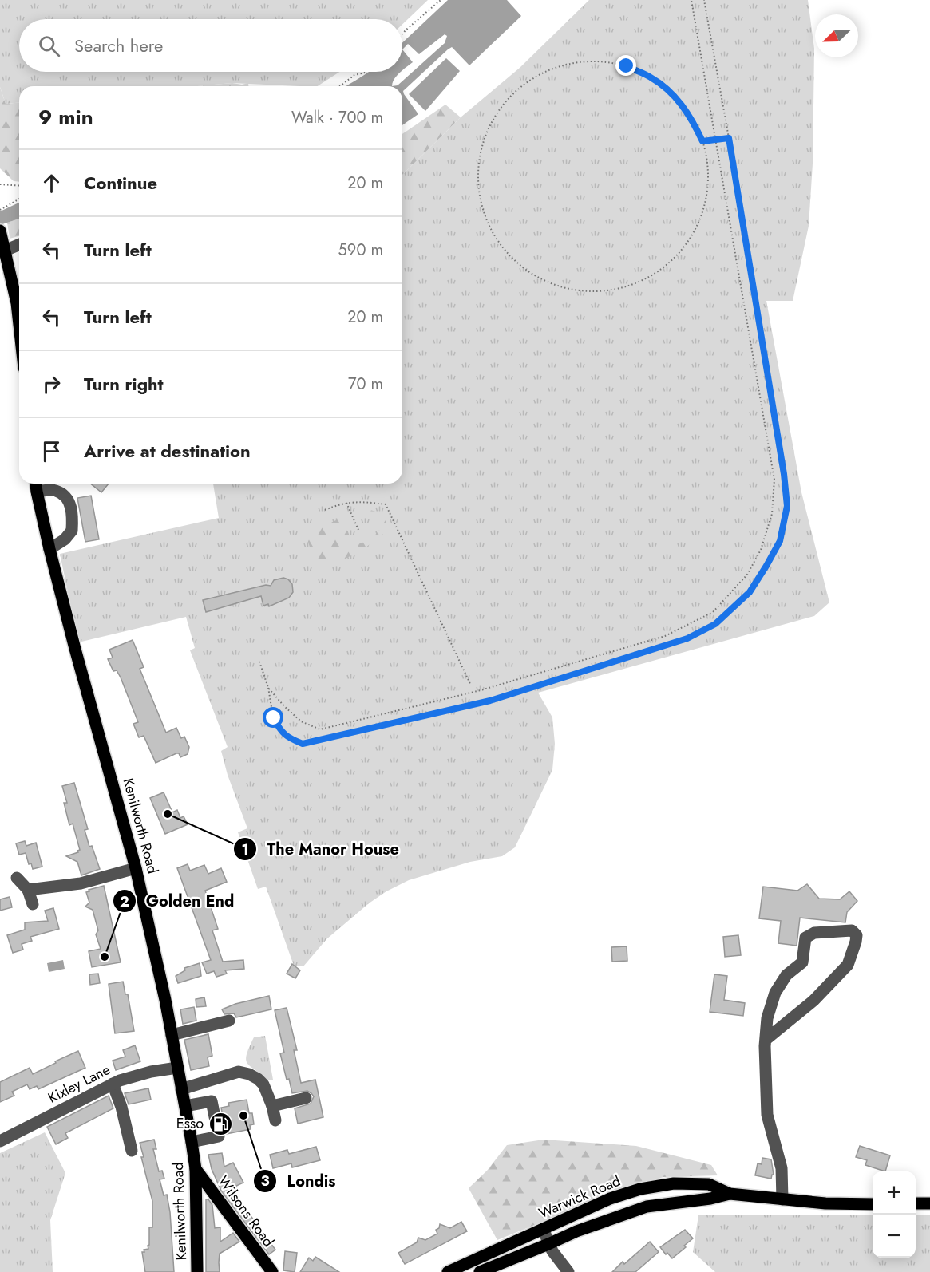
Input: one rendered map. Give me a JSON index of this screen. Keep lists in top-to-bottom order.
{
  "streets": {
    "main road": ["Kenilworth Road", "Warwick Road", "Wilsons Road"],
    "street": ["Kixley Lane"]
  },
  "crossings": [
    ["Kenilworth Road", "Kixley Lane"],
    ["Kenilworth Road", "Wilsons Road"]
  ],
  "places": {
    "other": ["The Manor House", "Golden End", "Londis"],
    "fuel station": ["Esso"]
  },
  "north": "bottom left",
  "page": {
    "search": "Search here",
    "heading": ["9 min", "Walk · 700 m"],
    "list": [
      ["Continue", "20 m"],
      ["Turn left", "590 m"],
      ["Turn left", "20 m"],
      ["Turn right", "70 m"],
      "Arrive at destination"
    ],
    "map_buttons": ["+", "−"]
  }
}
